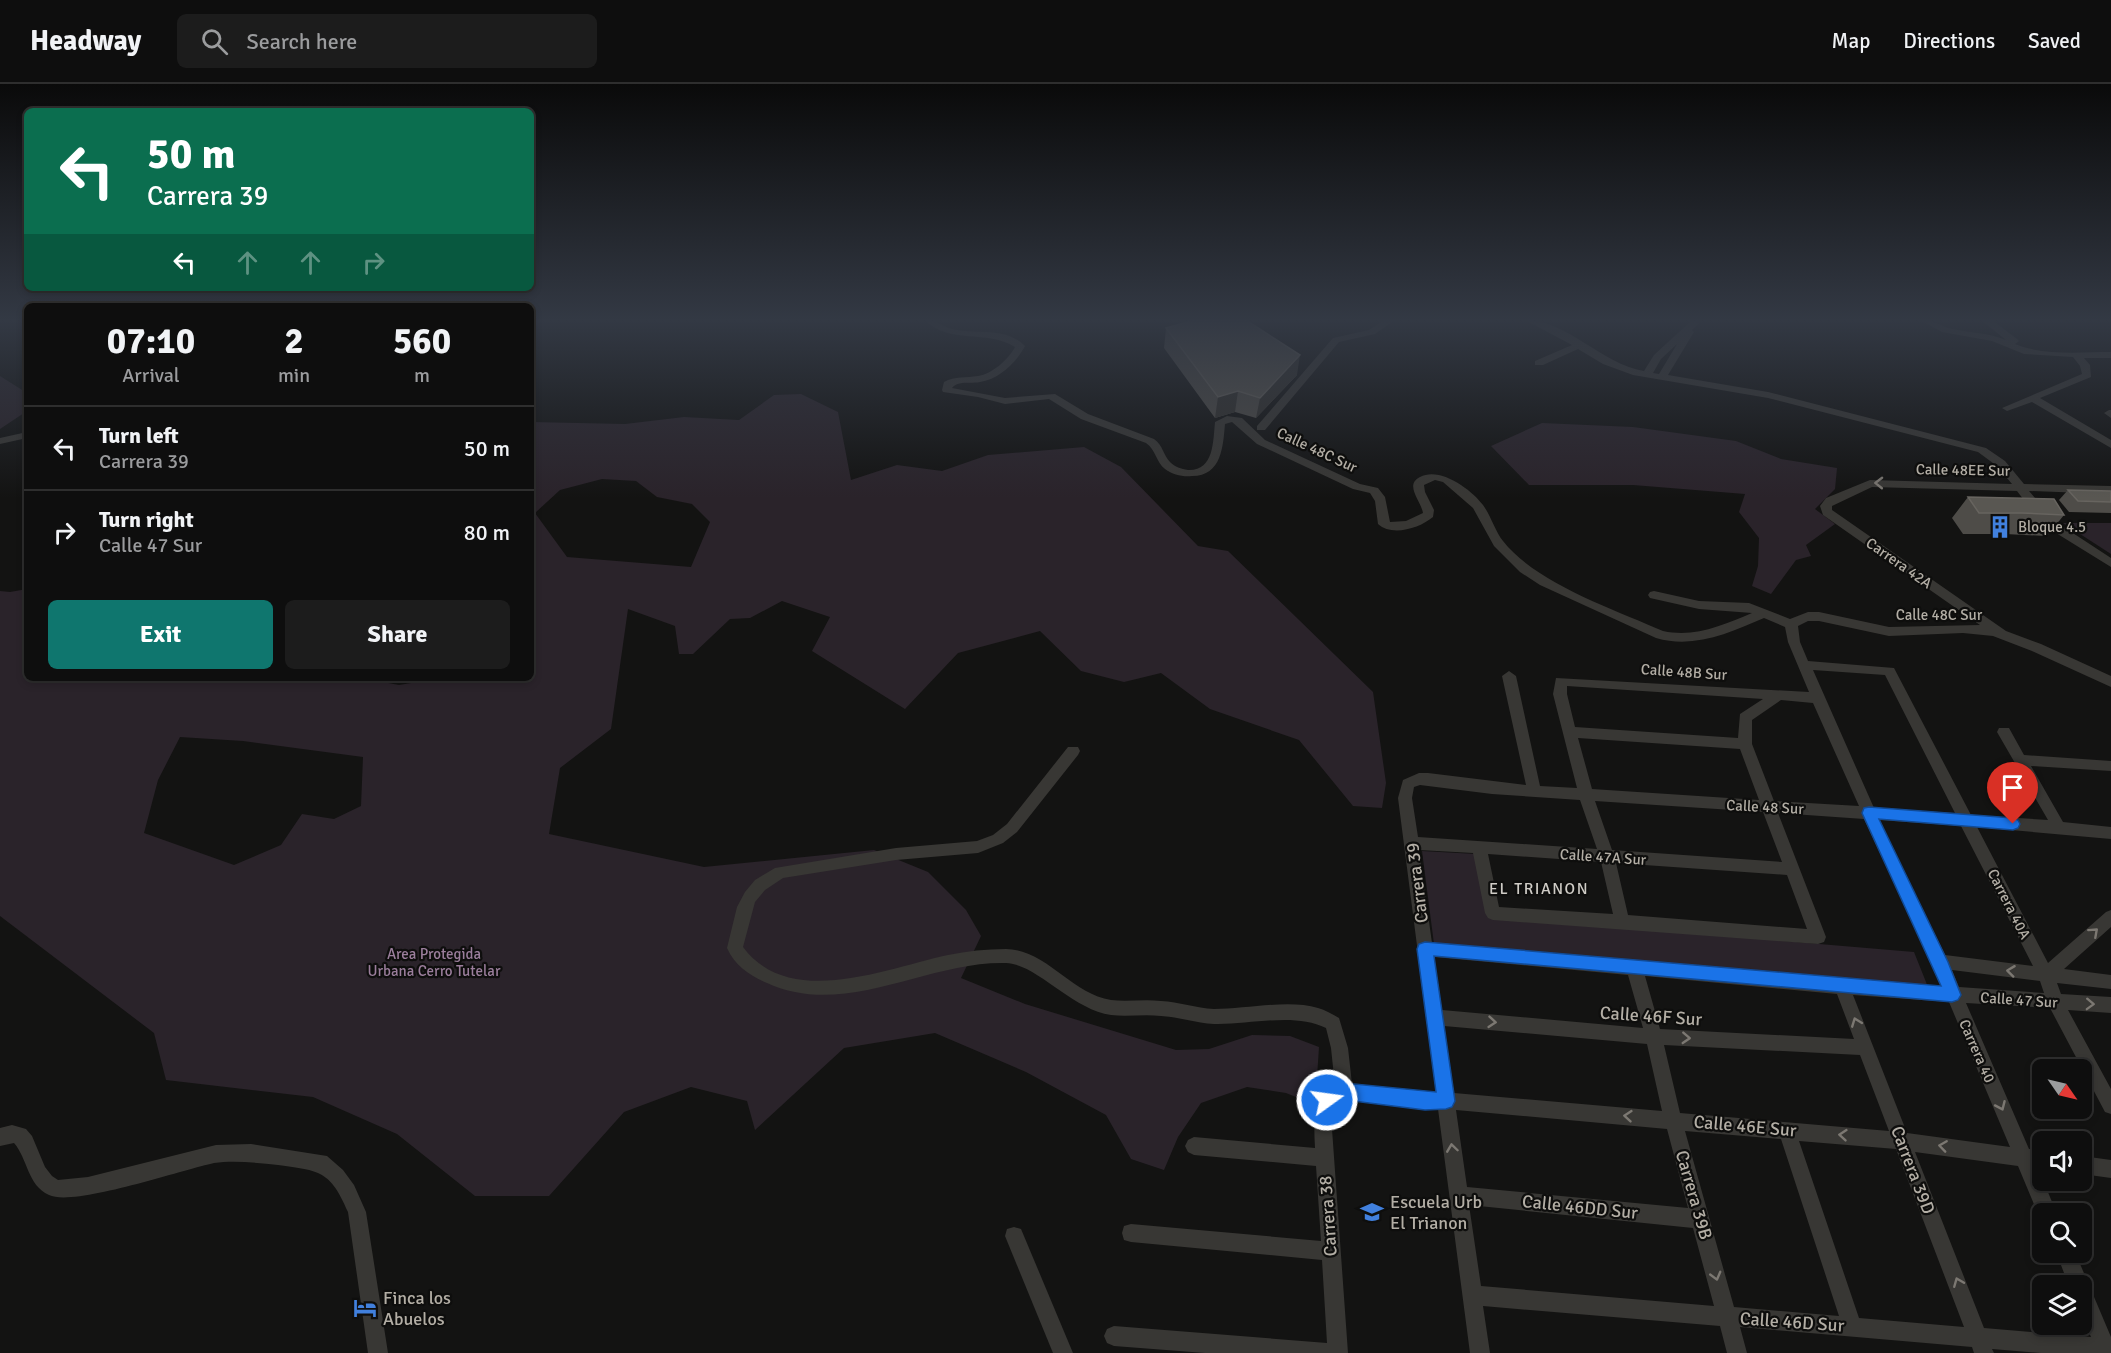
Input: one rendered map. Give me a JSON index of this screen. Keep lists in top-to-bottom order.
{
  "streets": {
    "street": [
      "Calle 48C Sur",
      "Calle 48EE Sur",
      "Carrera 42A",
      "Calle 48B Sur",
      "Calle 48 Sur",
      "Calle 47A Sur",
      "Carrera 39",
      "Carrera 40A",
      "Calle 47 Sur",
      "Calle 46F Sur",
      "Carrera 40",
      "Calle 46E Sur",
      "Carrera 39D",
      "Carrera 39B",
      "Calle 46DD Sur",
      "Carrera 38",
      "Calle 46D Sur"
    ]
  },
  "crossings": [
    ["Calle 48C Sur", "Carrera 42A"],
    ["Calle 48C Sur", "Carrera 40"],
    ["Calle 48EE Sur", "Carrera 42A"],
    ["Calle 48B Sur", "Carrera 40"],
    ["Calle 48 Sur", "Carrera 39"],
    ["Calle 48 Sur", "Carrera 40A"],
    ["Calle 48 Sur", "Carrera 40"],
    ["Calle 47A Sur", "Carrera 39"],
    ["Carrera 39", "Calle 47 Sur"],
    ["Carrera 39", "Calle 46F Sur"],
    ["Carrera 39", "Calle 46E Sur"],
    ["Carrera 39", "Calle 46DD Sur"],
    ["Carrera 39", "Calle 46D Sur"],
    ["Carrera 40A", "Calle 47 Sur"],
    ["Carrera 40A", "Carrera 40"],
    ["Calle 47 Sur", "Carrera 40"],
    ["Calle 47 Sur", "Carrera 39D"],
    ["Calle 47 Sur", "Carrera 39B"],
    ["Calle 46F Sur", "Carrera 39D"],
    ["Calle 46F Sur", "Carrera 39B"],
    ["Carrera 40", "Calle 46E Sur"],
    ["Calle 46E Sur", "Carrera 39D"],
    ["Calle 46E Sur", "Carrera 39B"],
    ["Carrera 39D", "Calle 46D Sur"],
    ["Carrera 39B", "Calle 46DD Sur"],
    ["Carrera 39B", "Calle 46D Sur"]
  ],
  "one_way": ["Calle 48EE Sur", "Calle 46F Sur", "Calle 46E Sur"],
  "districts": ["EL TRIANON"],
  "parks": ["Area Protegida Urbana Cerro Tutelar"],
  "places": {
    "building": ["Bloque 4.5"],
    "school or university": ["Escuela Urb El Trianon"],
    "hotel": ["Finca los Abuelos"]
  },
  "north": "bottom right",
  "page": {
    "header": "Headway",
    "search": "Search here",
    "nav": ["Map", "Directions", "Saved"],
    "turn": ["50 m", "Carrera 39"],
    "eta": [
      "07:10",
      "Arrival",
      "2",
      "min",
      "560",
      "m"
    ],
    "list": [
      {
        "name": "Turn left",
        "note": "Carrera 39",
        "value": "50 m"
      },
      {
        "name": "Turn right",
        "note": "Calle 47 Sur",
        "value": "80 m"
      }
    ],
    "buttons": ["Exit", "Share"]
  }
}
